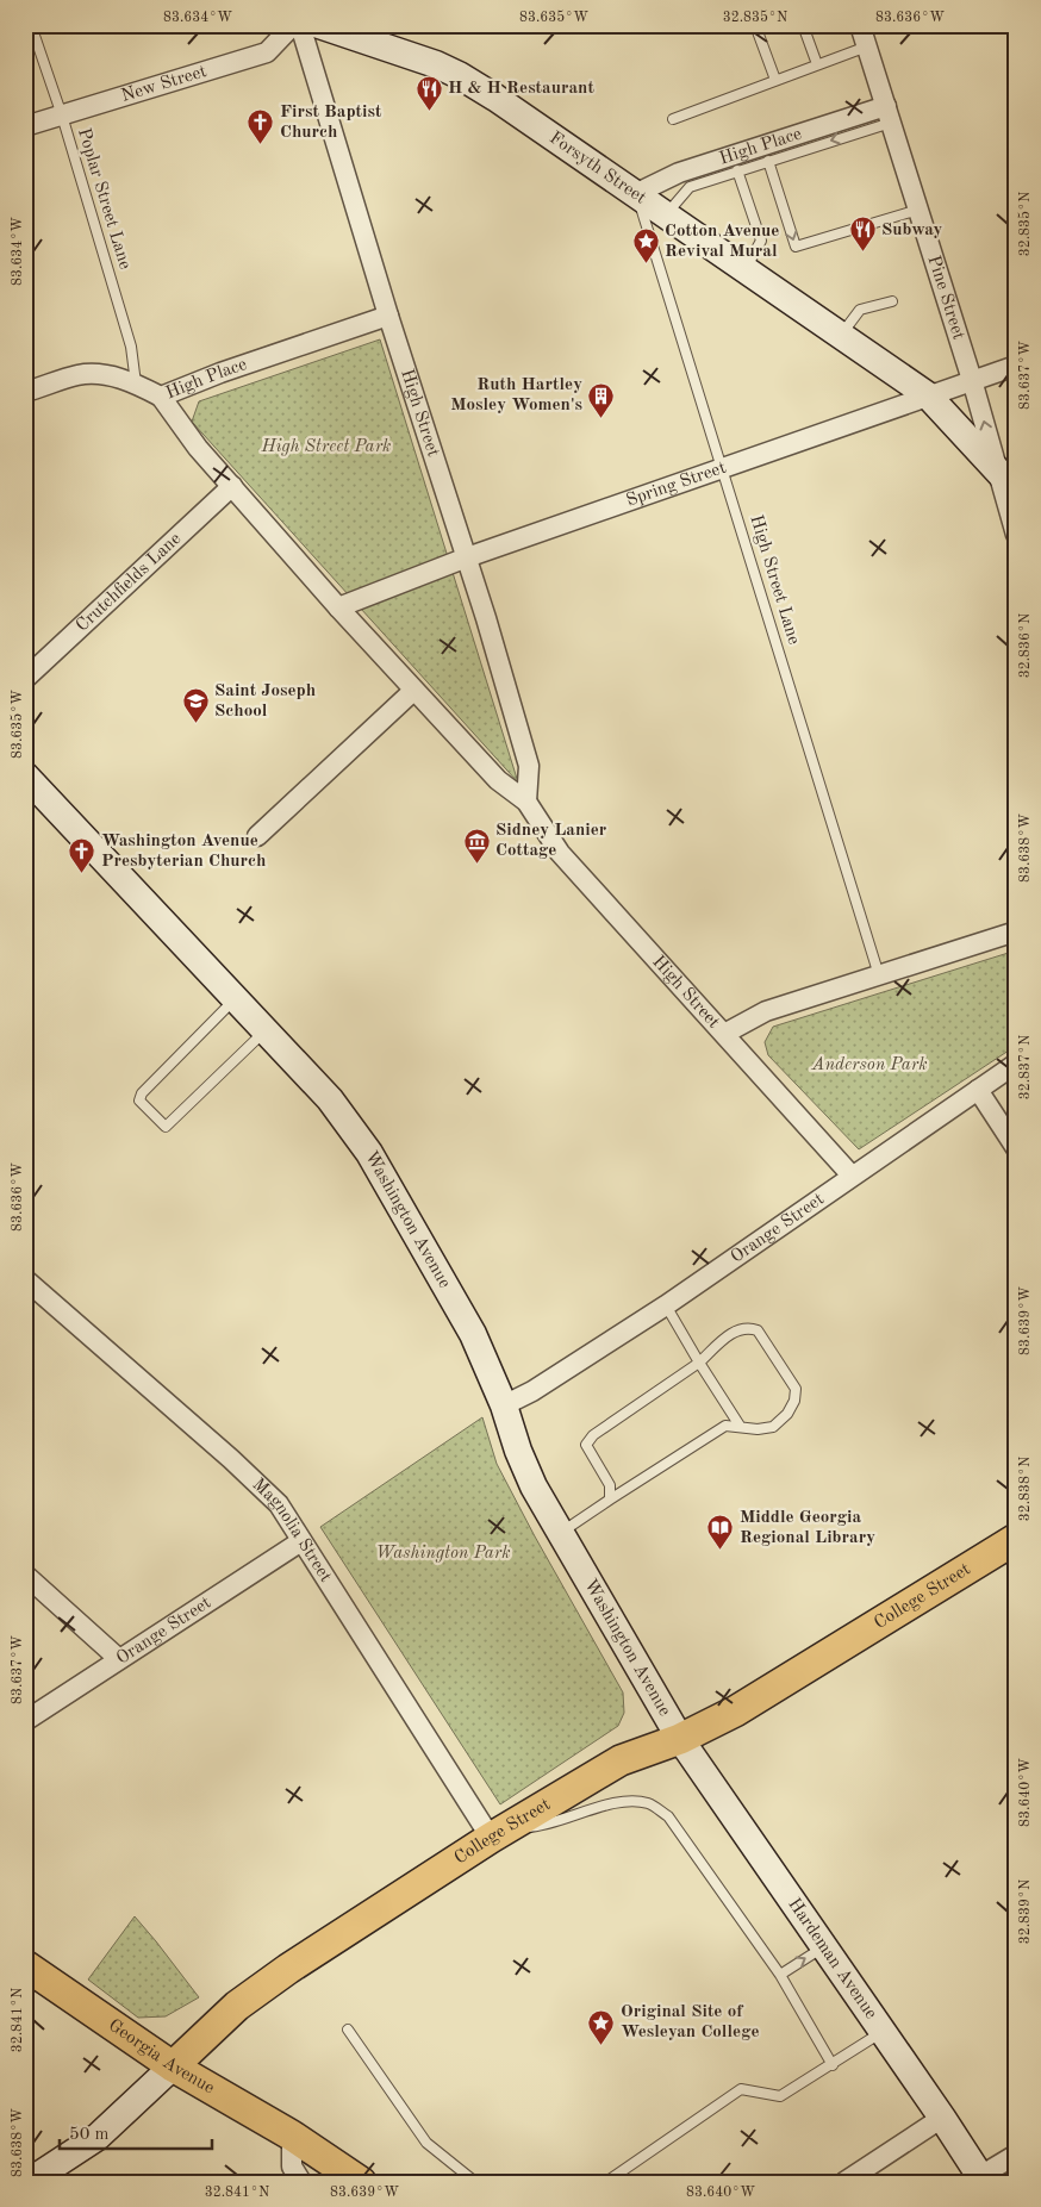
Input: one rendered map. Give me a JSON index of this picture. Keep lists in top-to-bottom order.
{
  "streets": {
    "main road": ["College Street", "Georgia Avenue"],
    "street": [
      "New Street",
      "High Place",
      "Forsyth Street",
      "Pine Street",
      "High Street",
      "Spring Street",
      "Crutchfields Lane",
      "Washington Avenue",
      "Orange Street",
      "Magnolia Street",
      "Hardeman Avenue"
    ],
    "lane": ["Poplar Street Lane", "High Street Lane"]
  },
  "crossings": [
    ["New Street", "Poplar Street Lane"],
    ["High Place", "Forsyth Street"],
    ["High Place", "Poplar Street Lane"],
    ["High Place", "Pine Street"],
    ["High Place", "High Street"],
    ["High Place", "High Street Lane"],
    ["Forsyth Street", "Pine Street"],
    ["Forsyth Street", "Spring Street"],
    ["Forsyth Street", "High Street Lane"],
    ["Pine Street", "Spring Street"],
    ["High Street", "Spring Street"],
    ["High Street", "Crutchfields Lane"],
    ["High Street", "Orange Street"],
    ["Spring Street", "High Street Lane"],
    ["Washington Avenue", "Orange Street"],
    ["Washington Avenue", "College Street"],
    ["Washington Avenue", "Hardeman Avenue"],
    ["Orange Street", "Magnolia Street"],
    ["Magnolia Street", "College Street"],
    ["College Street", "Hardeman Avenue"],
    ["College Street", "Georgia Avenue"]
  ],
  "parks": ["High Street Park", "Anderson Park", "Washington Park"],
  "places": {
    "restaurant": ["H & H Restaurant", "Subway"],
    "church": ["First Baptist Church", "Washington Avenue Presbyterian Church"],
    "place": ["Cotton Avenue Revival Mural", "Original Site of Wesleyan College"],
    "building": ["Ruth Hartley Mosley Women's"],
    "school or university": ["Saint Joseph School"],
    "museum": ["Sidney Lanier Cottage"],
    "library": ["Middle Georgia Regional Library"]
  },
  "scale_bar": "50 m",
  "coordinates": [
    "83.634°W",
    "83.635°W",
    "32.835°N",
    "83.636°W",
    "83.637°W",
    "32.836°N",
    "83.638°W",
    "32.837°N",
    "83.639°W",
    "32.838°N",
    "83.640°W",
    "32.839°N",
    "32.841°N"
  ]
}
